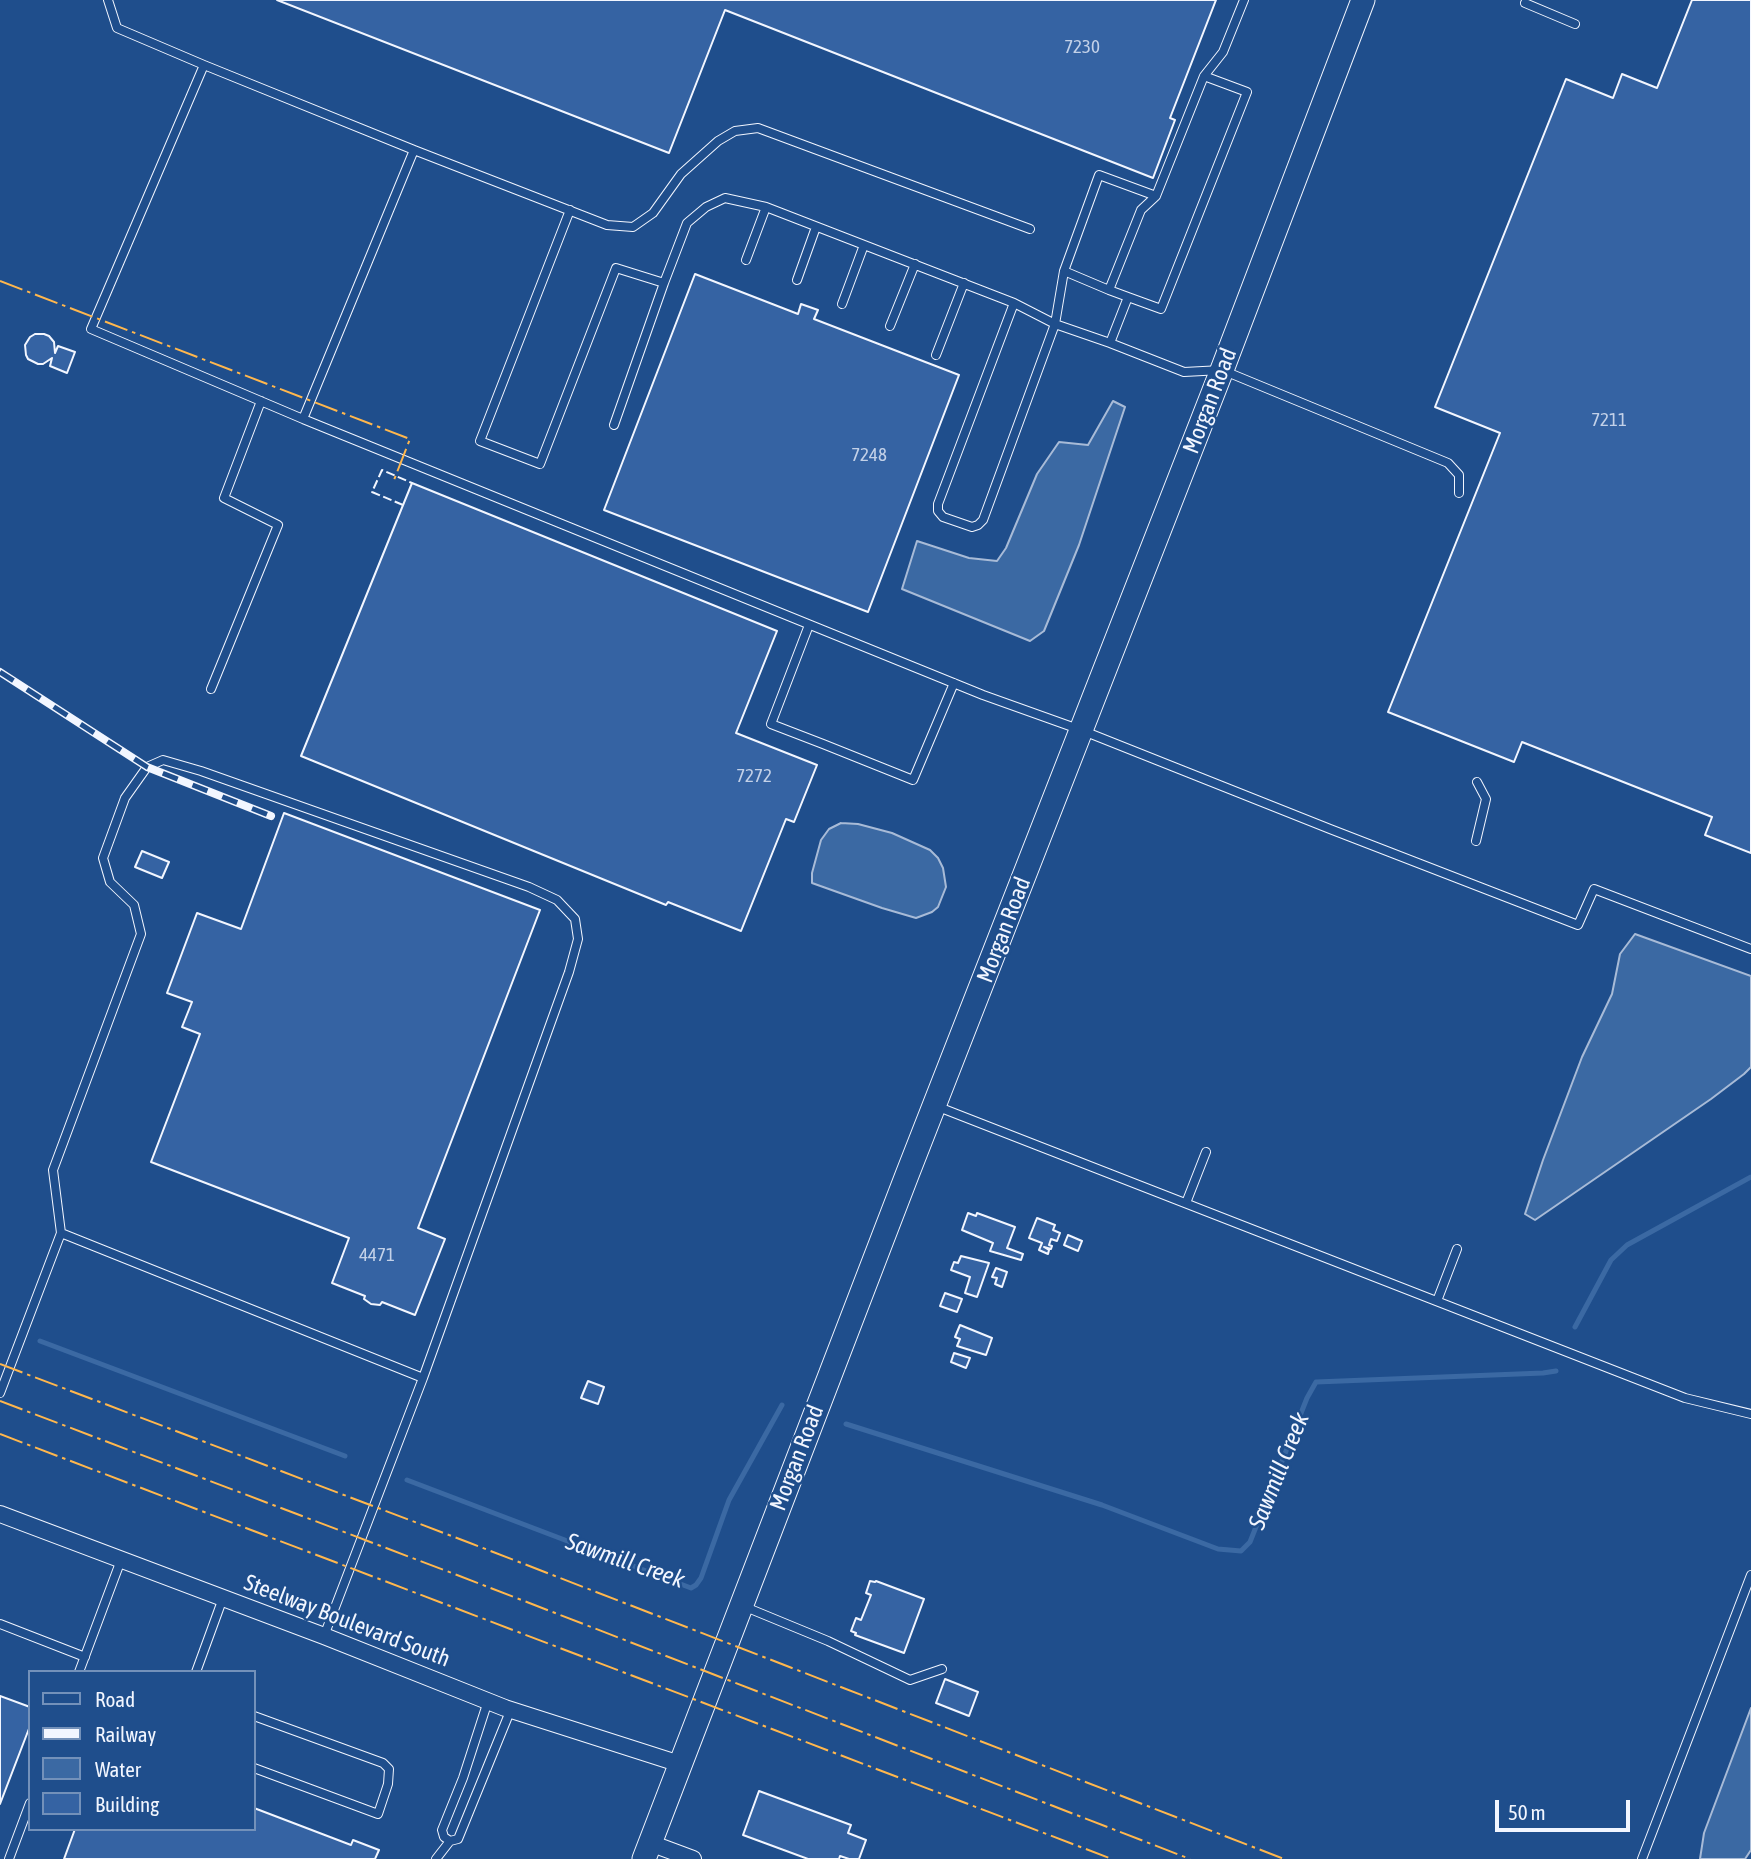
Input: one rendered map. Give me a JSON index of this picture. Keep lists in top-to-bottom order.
{
  "streets": {
    "street": ["Morgan Road", "Steelway Boulevard South"]
  },
  "crossings": [
    ["Morgan Road", "Steelway Boulevard South"]
  ],
  "water": ["Sawmill Creek"],
  "house_numbers": [
    "7230",
    "7211",
    "7248",
    "7272",
    "4471"
  ],
  "legend": [
    "Road",
    "Railway",
    "Water",
    "Building"
  ],
  "scale_bar": "50 m"
}
